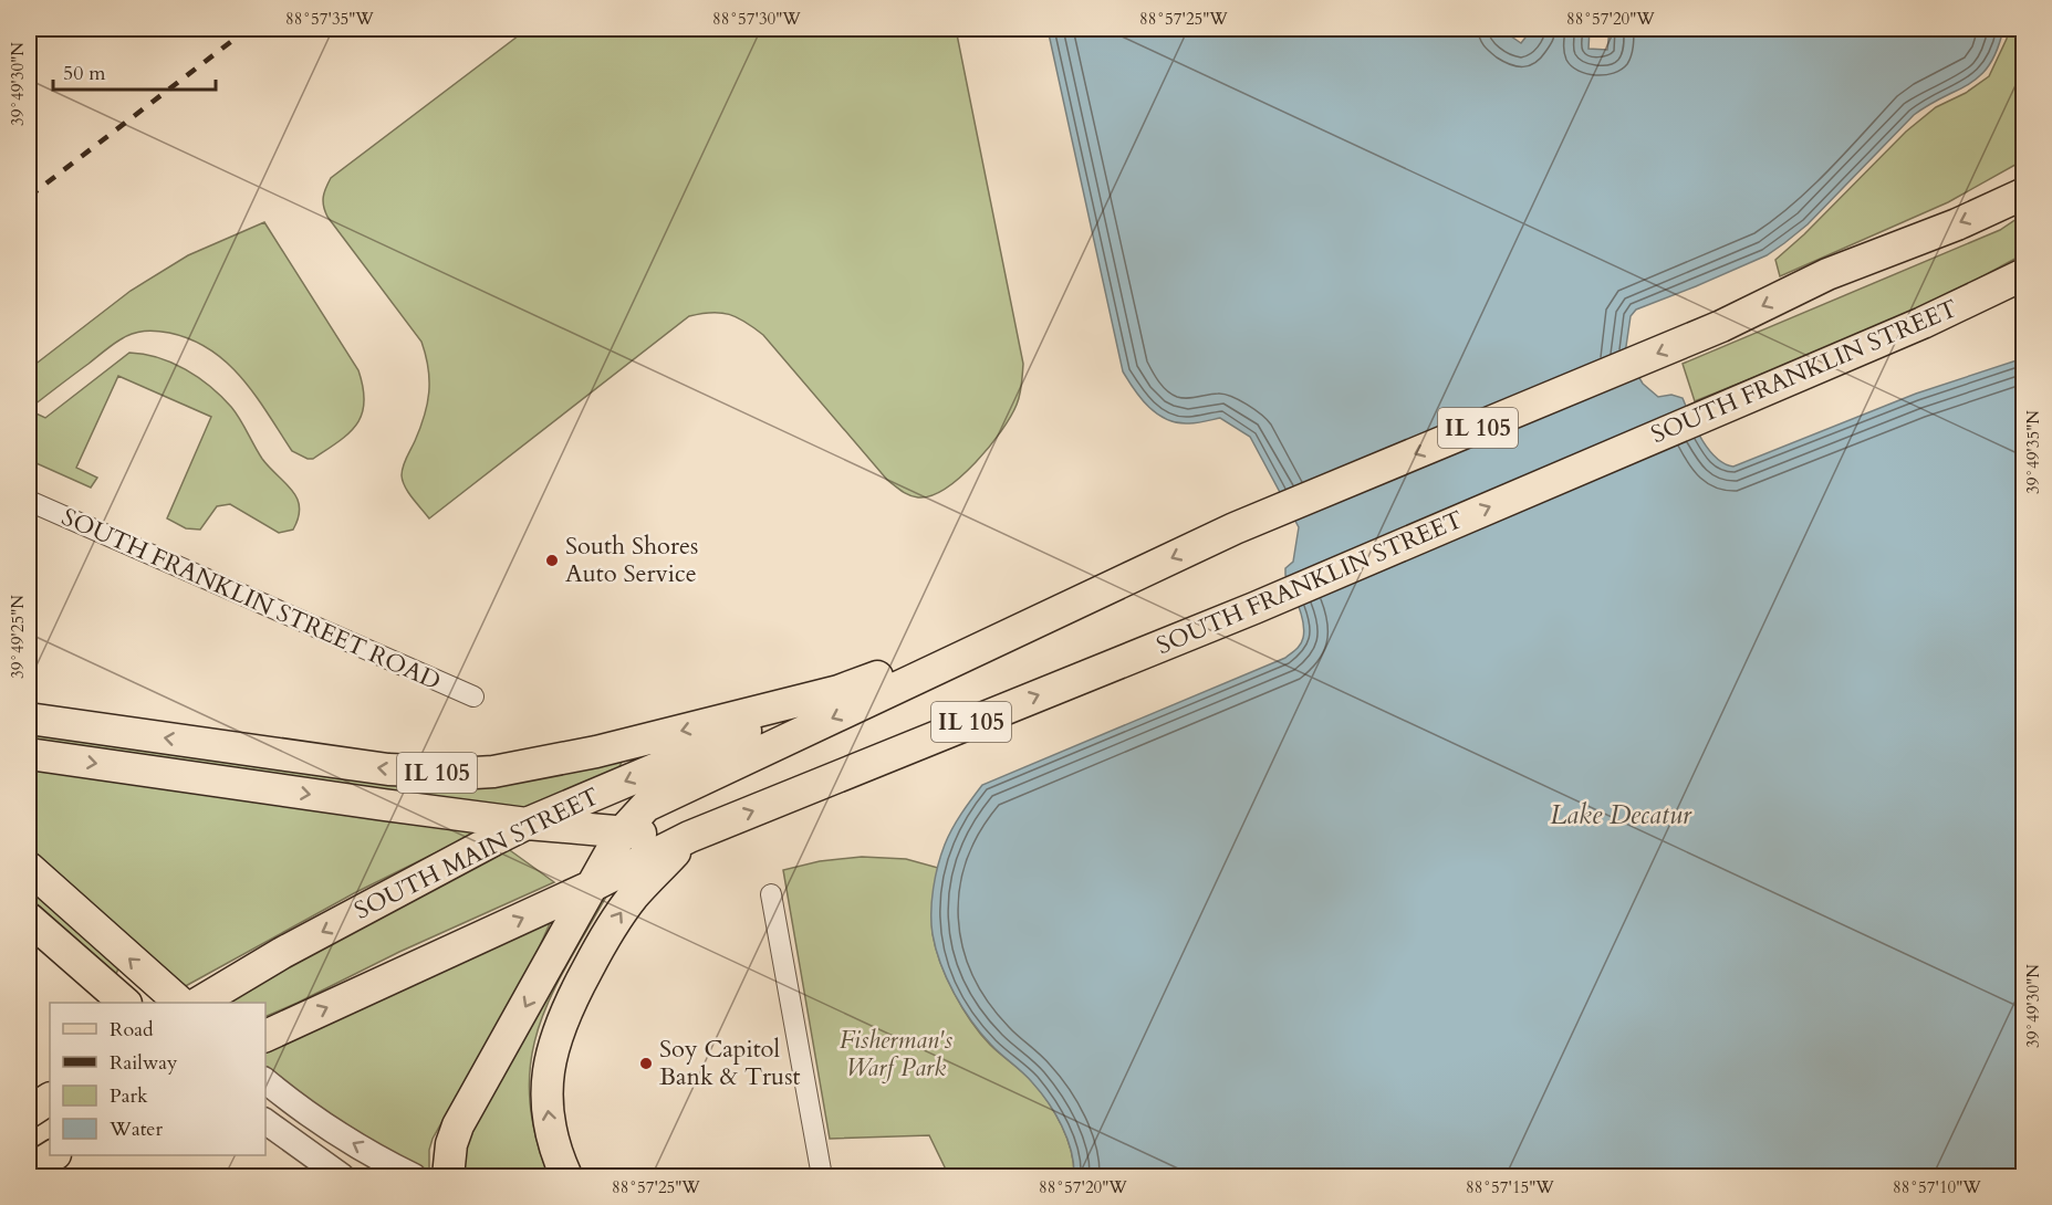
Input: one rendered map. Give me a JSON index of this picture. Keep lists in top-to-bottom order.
{
  "streets": {
    "main road": ["SOUTH FRANKLIN STREET", "IL 105", "SOUTH MAIN STREET"],
    "street": ["SOUTH FRANKLIN STREET ROAD"]
  },
  "crossings": [
    ["SOUTH FRANKLIN STREET", "IL 105"],
    ["IL 105", "SOUTH MAIN STREET"]
  ],
  "water": ["Lake Decatur"],
  "parks": ["Fisherman's Warf Park"],
  "places": ["South Shores Auto Service", "Soy Capitol Bank & Trust"],
  "legend": [
    "Road",
    "Railway",
    "Park",
    "Water"
  ],
  "scale_bar": "50 m",
  "coordinates": [
    "88°57'35\"W",
    "88°57'30\"W",
    "88°57'25\"W",
    "88°57'20\"W",
    "39°49'30\"N",
    "39°49'35\"N",
    "39°49'25\"N",
    "88°57'15\"W",
    "88°57'10\"W"
  ]
}
